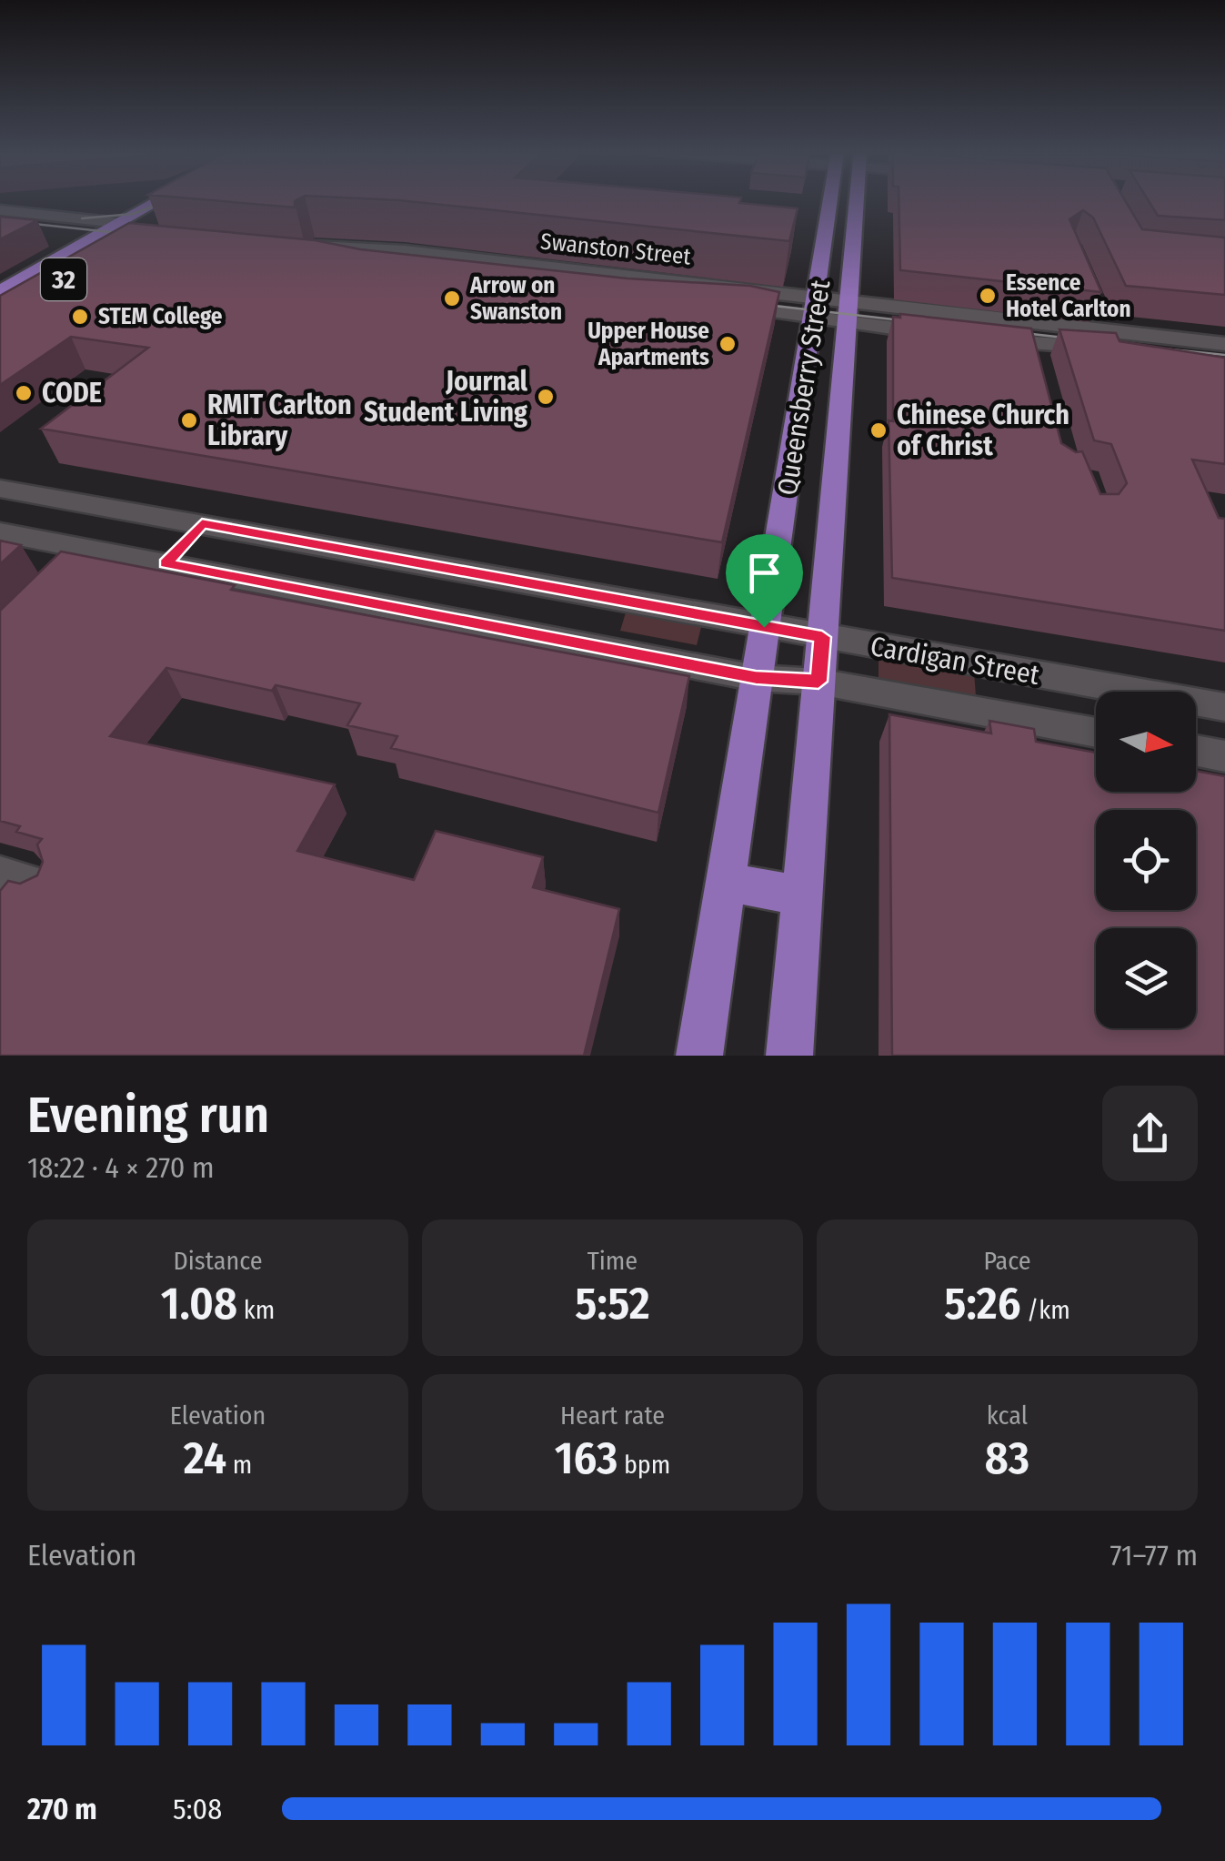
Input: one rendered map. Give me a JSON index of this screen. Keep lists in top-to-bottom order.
{
  "streets": {
    "main road": ["32", "Queensberry Street"],
    "street": ["Swanston Street", "Cardigan Street"]
  },
  "crossings": [
    ["Swanston Street", "Queensberry Street"],
    ["Queensberry Street", "Cardigan Street"]
  ],
  "places": [
    "Essence Hotel Carlton",
    "Arrow on Swanston",
    "STEM College",
    "Upper House Apartments",
    "CODE",
    "Journal Student Living",
    "RMIT Carlton Library",
    "Chinese Church of Christ"
  ],
  "north": "right",
  "page": {
    "heading": ["Evening run", "18:22 · 4 × 270 m"],
    "stats": [
      ["Distance", "1.08 km"],
      ["Time", "5:52"],
      ["Pace", "5:26 /km"],
      ["Elevation", "24 m"],
      ["Heart rate", "163 bpm"],
      ["kcal", "83"]
    ],
    "chart": ["Elevation", "71–77 m"],
    "list": [
      {
        "name": "270 m",
        "note": "5:08"
      }
    ]
  }
}
